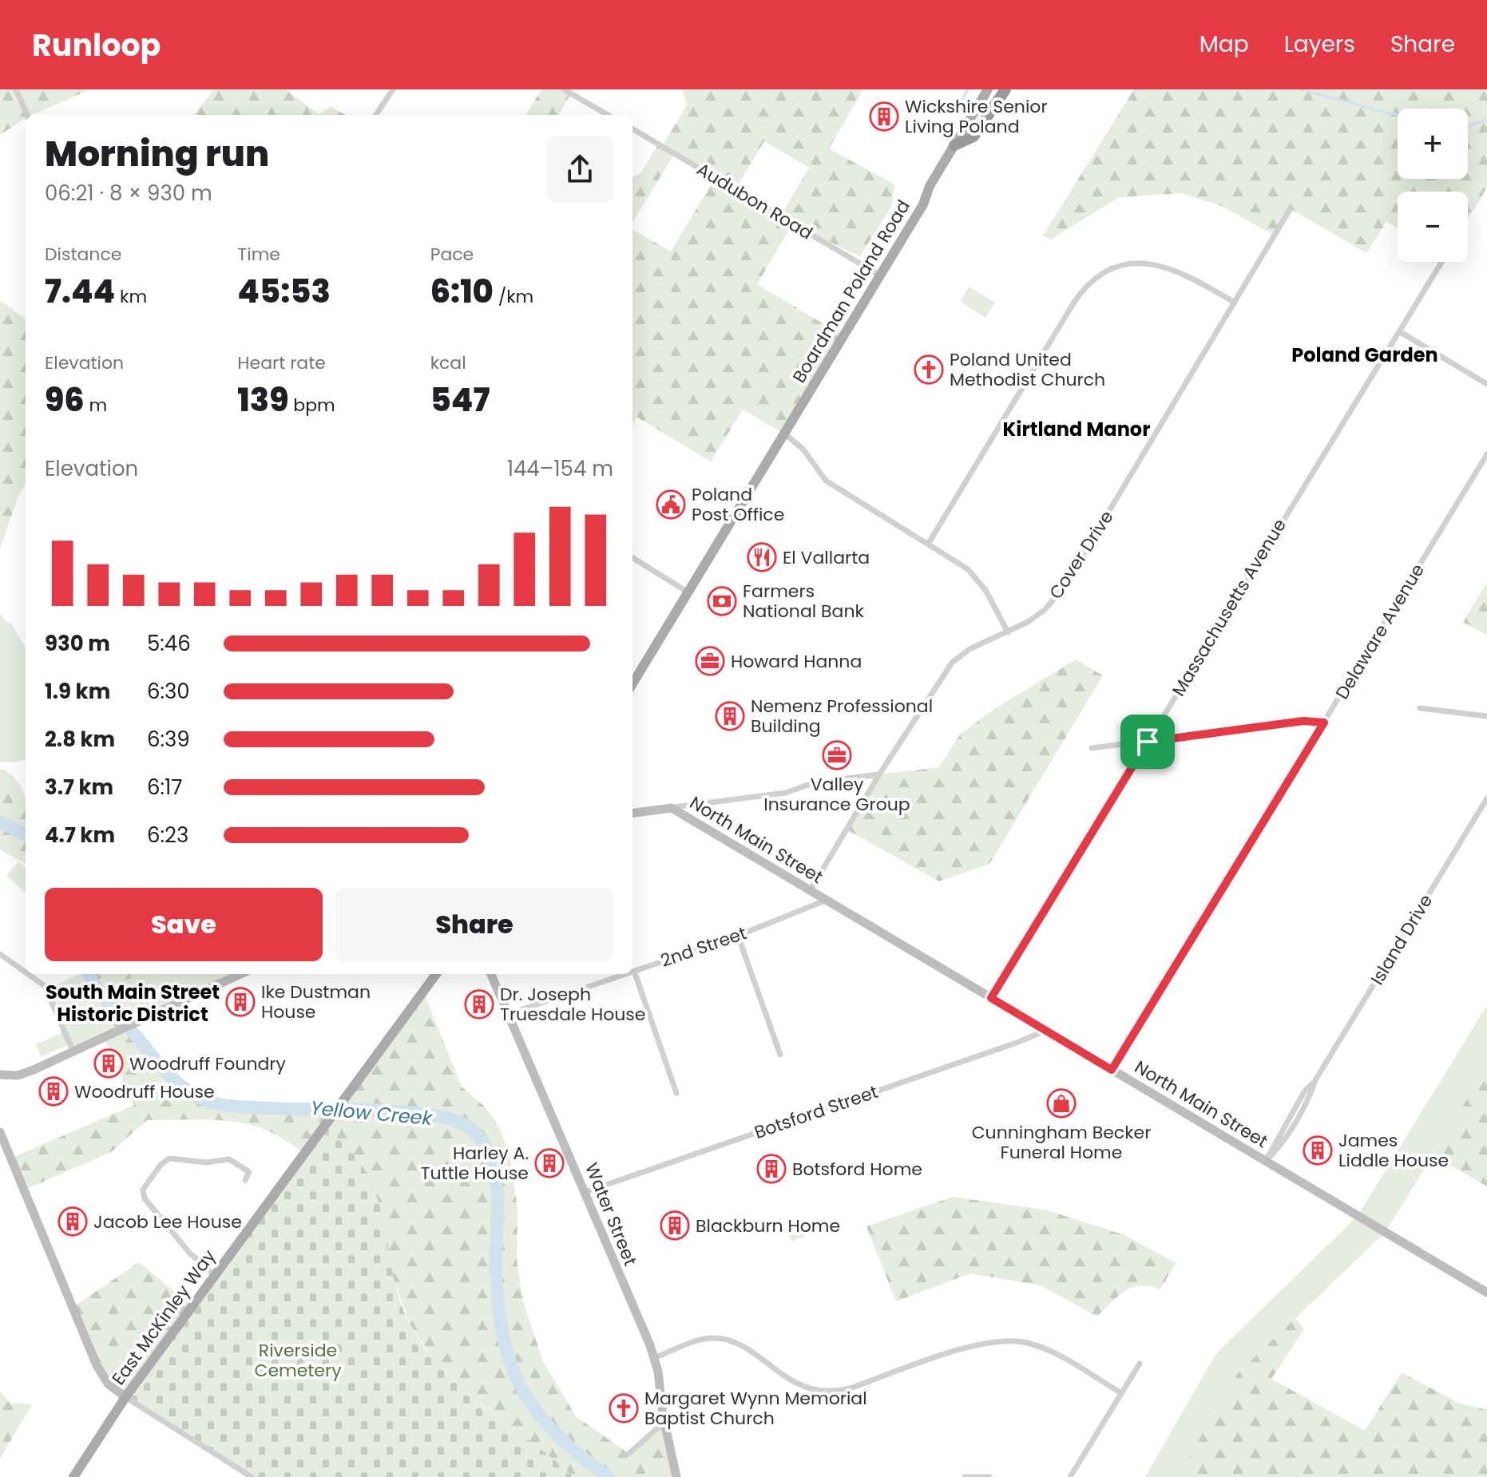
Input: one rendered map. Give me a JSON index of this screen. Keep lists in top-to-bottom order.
{
  "streets": {
    "main road": [
      "Boardman Poland Road",
      "North Main Street",
      "Water Street",
      "East McKinley Way"
    ],
    "street": [
      "Audubon Road",
      "Cover Drive",
      "Massachusetts Avenue",
      "Delaware Avenue",
      "Island Drive",
      "2nd Street",
      "Botsford Street"
    ]
  },
  "crossings": [
    ["Audubon Road", "Boardman Poland Road"],
    ["Cover Drive", "North Main Street"],
    ["Massachusetts Avenue", "North Main Street"],
    ["Delaware Avenue", "North Main Street"],
    ["North Main Street", "Island Drive"],
    ["North Main Street", "2nd Street"],
    ["North Main Street", "Botsford Street"],
    ["2nd Street", "Water Street"],
    ["Botsford Street", "Water Street"]
  ],
  "districts": ["Poland Garden", "Kirtland Manor", "South Main Street Historic District"],
  "water": ["Yellow Creek"],
  "parks": ["Riverside Cemetery"],
  "places": {
    "building": [
      "Wickshire Senior Living Poland",
      "Nemenz Professional Building",
      "Ike Dustman House",
      "Dr. Joseph Truesdale House",
      "Woodruff Foundry",
      "Woodruff House",
      "James Liddle House",
      "Harley A. Tuttle House",
      "Botsford Home",
      "Jacob Lee House",
      "Blackburn Home"
    ],
    "church": ["Poland United Methodist Church", "Margaret Wynn Memorial Baptist Church"],
    "public building": ["Poland Post Office"],
    "restaurant": ["El Vallarta"],
    "bank": ["Farmers National Bank"],
    "office": ["Howard Hanna", "Valley Insurance Group"],
    "shop": ["Cunningham Becker Funeral Home"]
  },
  "page": {
    "header": "Runloop",
    "nav": ["Map", "Layers", "Share"],
    "map_buttons": ["+", "−"],
    "heading": ["Morning run", "06:21 · 8 × 930 m"],
    "stats": [
      ["Distance", "7.44 km"],
      ["Time", "45:53"],
      ["Pace", "6:10 /km"],
      ["Elevation", "96 m"],
      ["Heart rate", "139 bpm"],
      ["kcal", "547"]
    ],
    "chart": ["Elevation", "144–154 m"],
    "list": [
      {
        "name": "930 m",
        "note": "5:46"
      },
      {
        "name": "1.9 km",
        "note": "6:30"
      },
      {
        "name": "2.8 km",
        "note": "6:39"
      },
      {
        "name": "3.7 km",
        "note": "6:17"
      },
      {
        "name": "4.7 km",
        "note": "6:23"
      }
    ],
    "buttons": ["Save", "Share"]
  }
}
